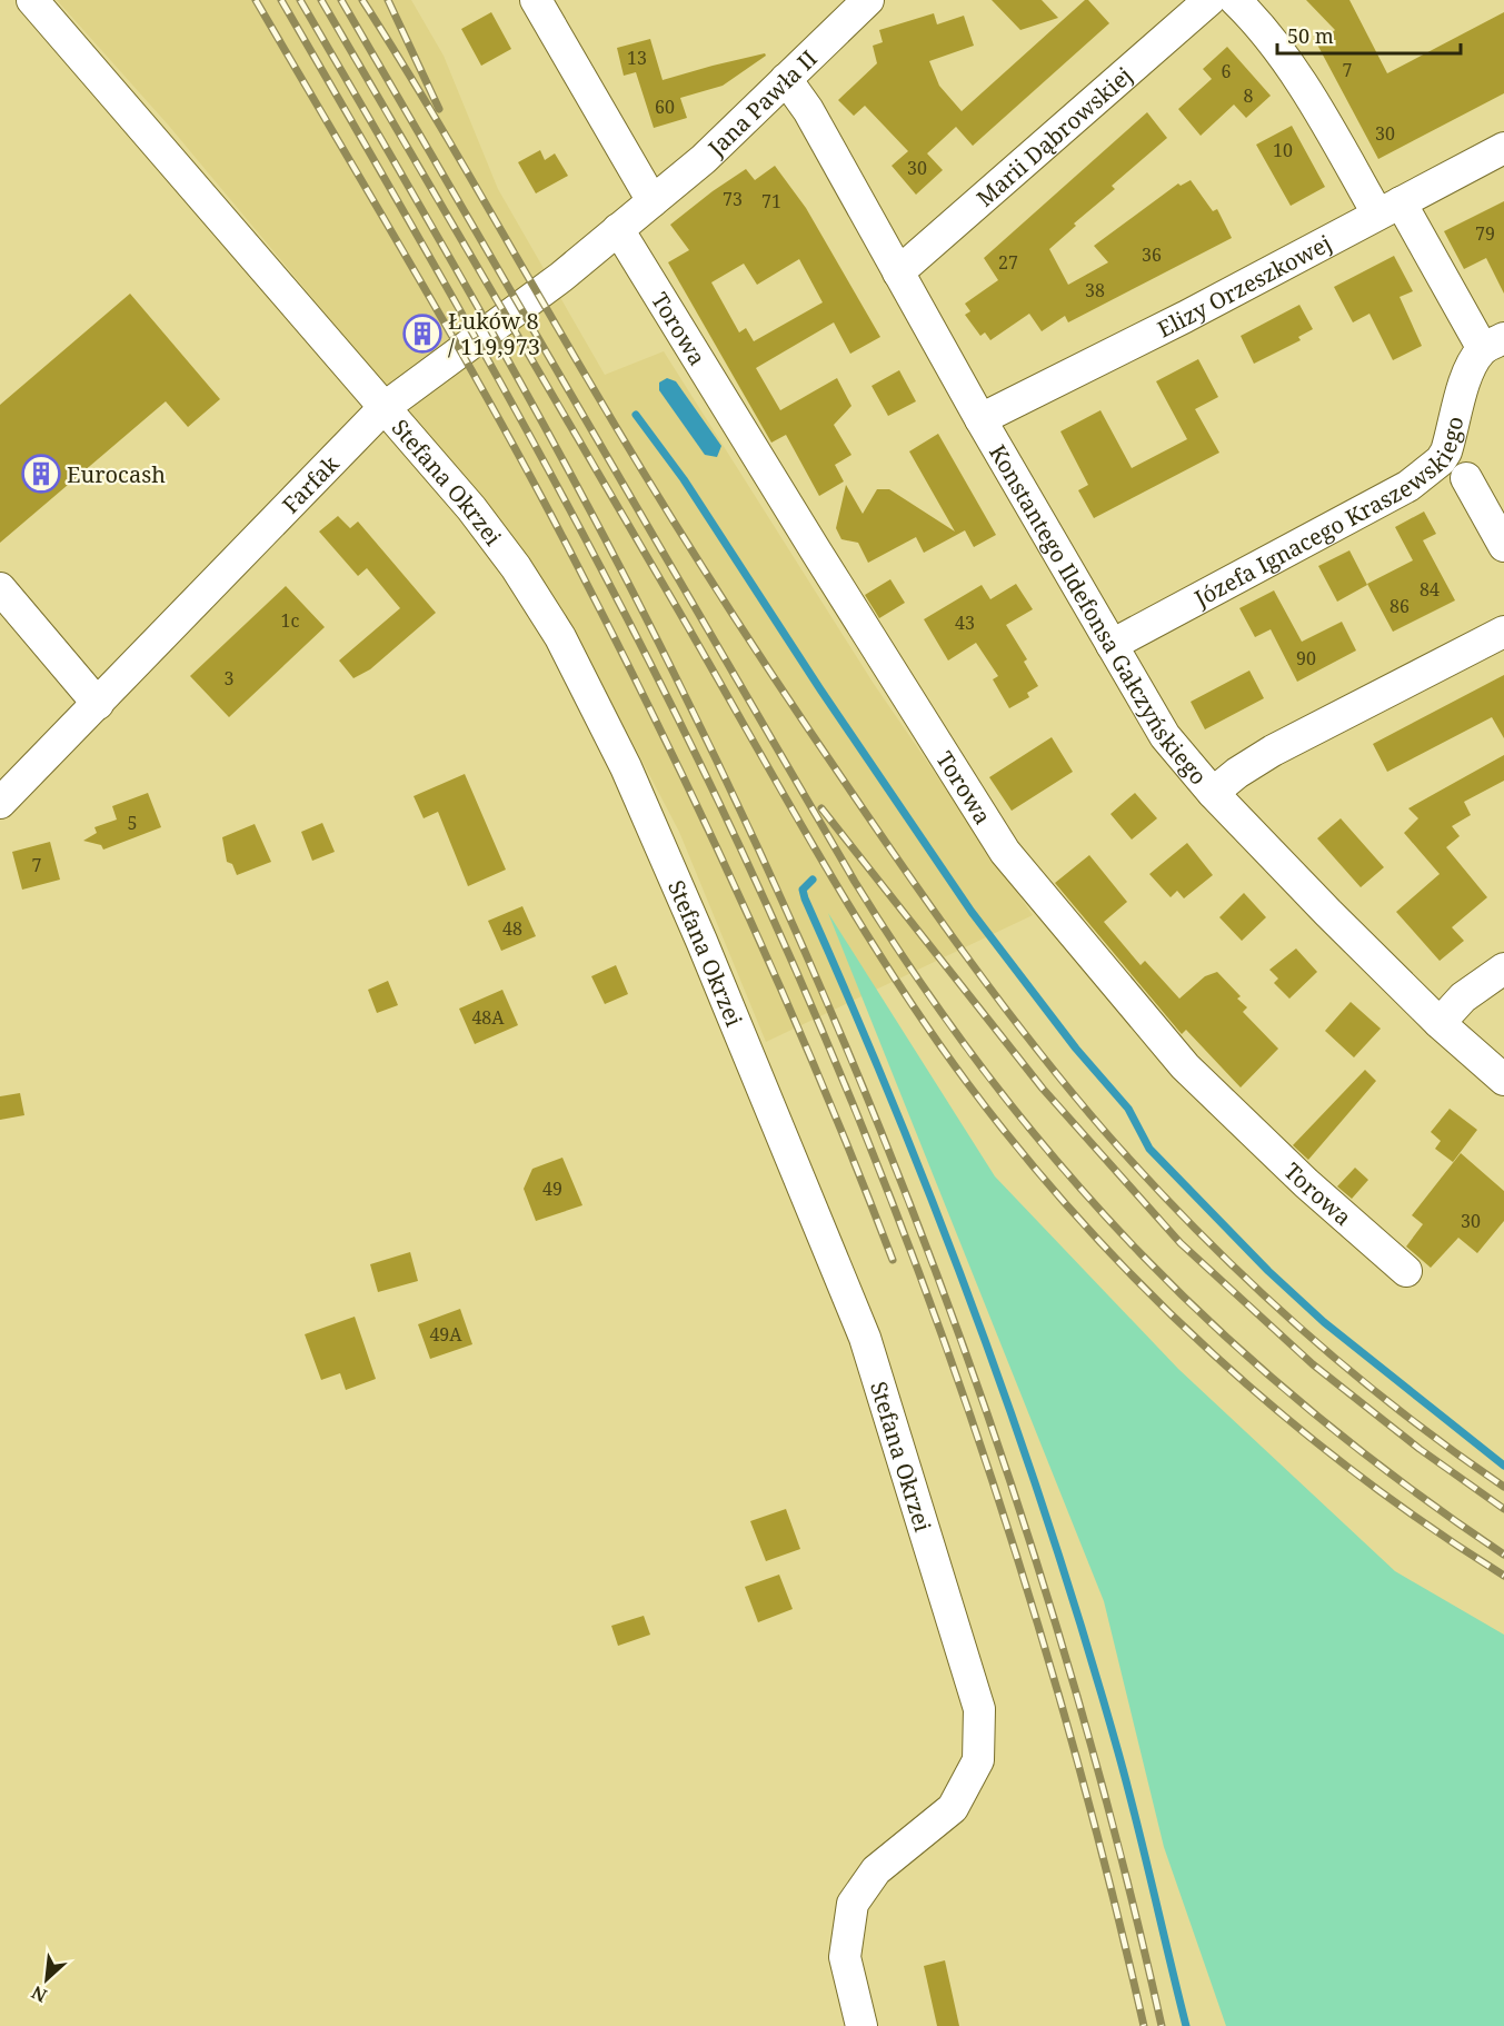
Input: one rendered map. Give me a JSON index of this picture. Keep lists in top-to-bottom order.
{
  "streets": {
    "street": [
      "Jana Pawła II",
      "Marii Dąbrowskiej",
      "Elizy Orzeszkowej",
      "Torowa",
      "Stefana Okrzei",
      "Farfak",
      "Józefa Ignacego Kraszewskiego",
      "Konstantego Ildefonsa Gałczyńskiego"
    ]
  },
  "crossings": [
    ["Jana Pawła II", "Farfak"],
    ["Jana Pawła II", "Konstantego Ildefonsa Gałczyńskiego"],
    ["Marii Dąbrowskiej", "Konstantego Ildefonsa Gałczyńskiego"],
    ["Elizy Orzeszkowej", "Konstantego Ildefonsa Gałczyńskiego"],
    ["Torowa", "Farfak"],
    ["Stefana Okrzei", "Farfak"],
    ["Józefa Ignacego Kraszewskiego", "Konstantego Ildefonsa Gałczyńskiego"]
  ],
  "places": {
    "building": ["Łuków 8 / 119,973", "Eurocash"]
  },
  "house_numbers": [
    "13",
    "7",
    "6",
    "8",
    "60",
    "30",
    "10",
    "30",
    "73",
    "71",
    "79",
    "36",
    "27",
    "38",
    "84",
    "86",
    "1c",
    "43",
    "90",
    "3",
    "5",
    "7",
    "48",
    "48A",
    "49",
    "30",
    "49A"
  ],
  "scale_bar": "50 m",
  "north": "bottom left"
}
